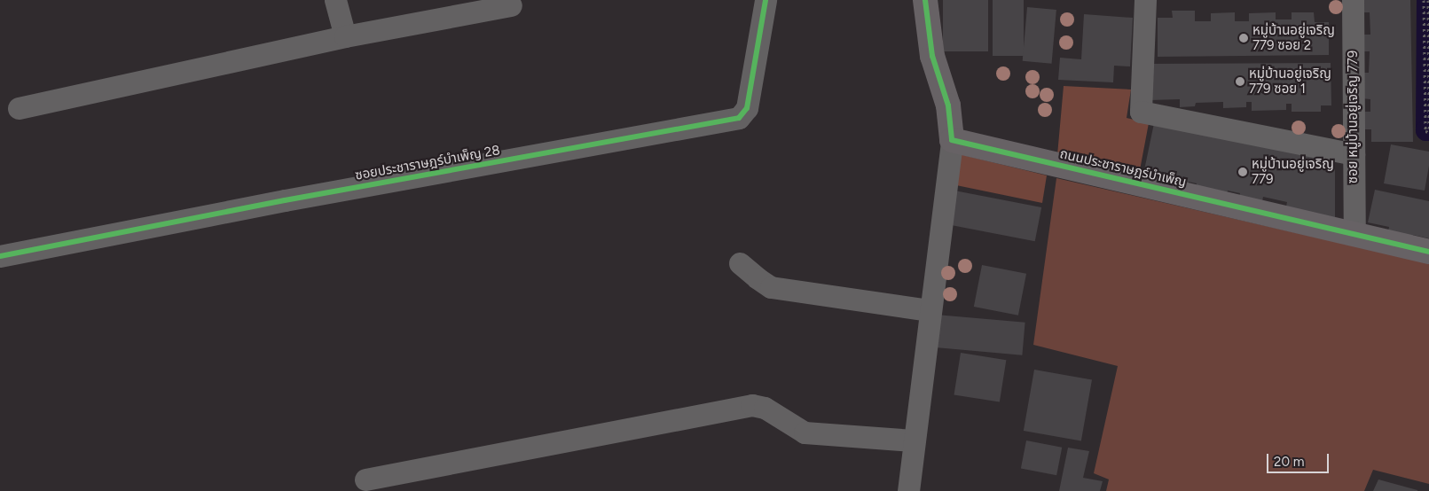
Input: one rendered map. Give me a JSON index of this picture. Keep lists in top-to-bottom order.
{
  "streets": {
    "street": ["ซอย หมู่บ้านอยู่เจริญ 779", "ซอยประชาราษฎร์บำเพ็ญ 28", "ถนนประชาราษฎร์บำเพ็ญ"]
  },
  "crossings": [
    ["ซอย หมู่บ้านอยู่เจริญ 779", "ถนนประชาราษฎร์บำเพ็ญ"]
  ],
  "places": ["หมู่บ้านอยู่เจริญ 779 ซอย 2", "หมู่บ้านอยู่เจริญ 779 ซอย 1", "หมู่บ้านอยู่เจริญ 779"],
  "scale_bar": "20 m"
}
